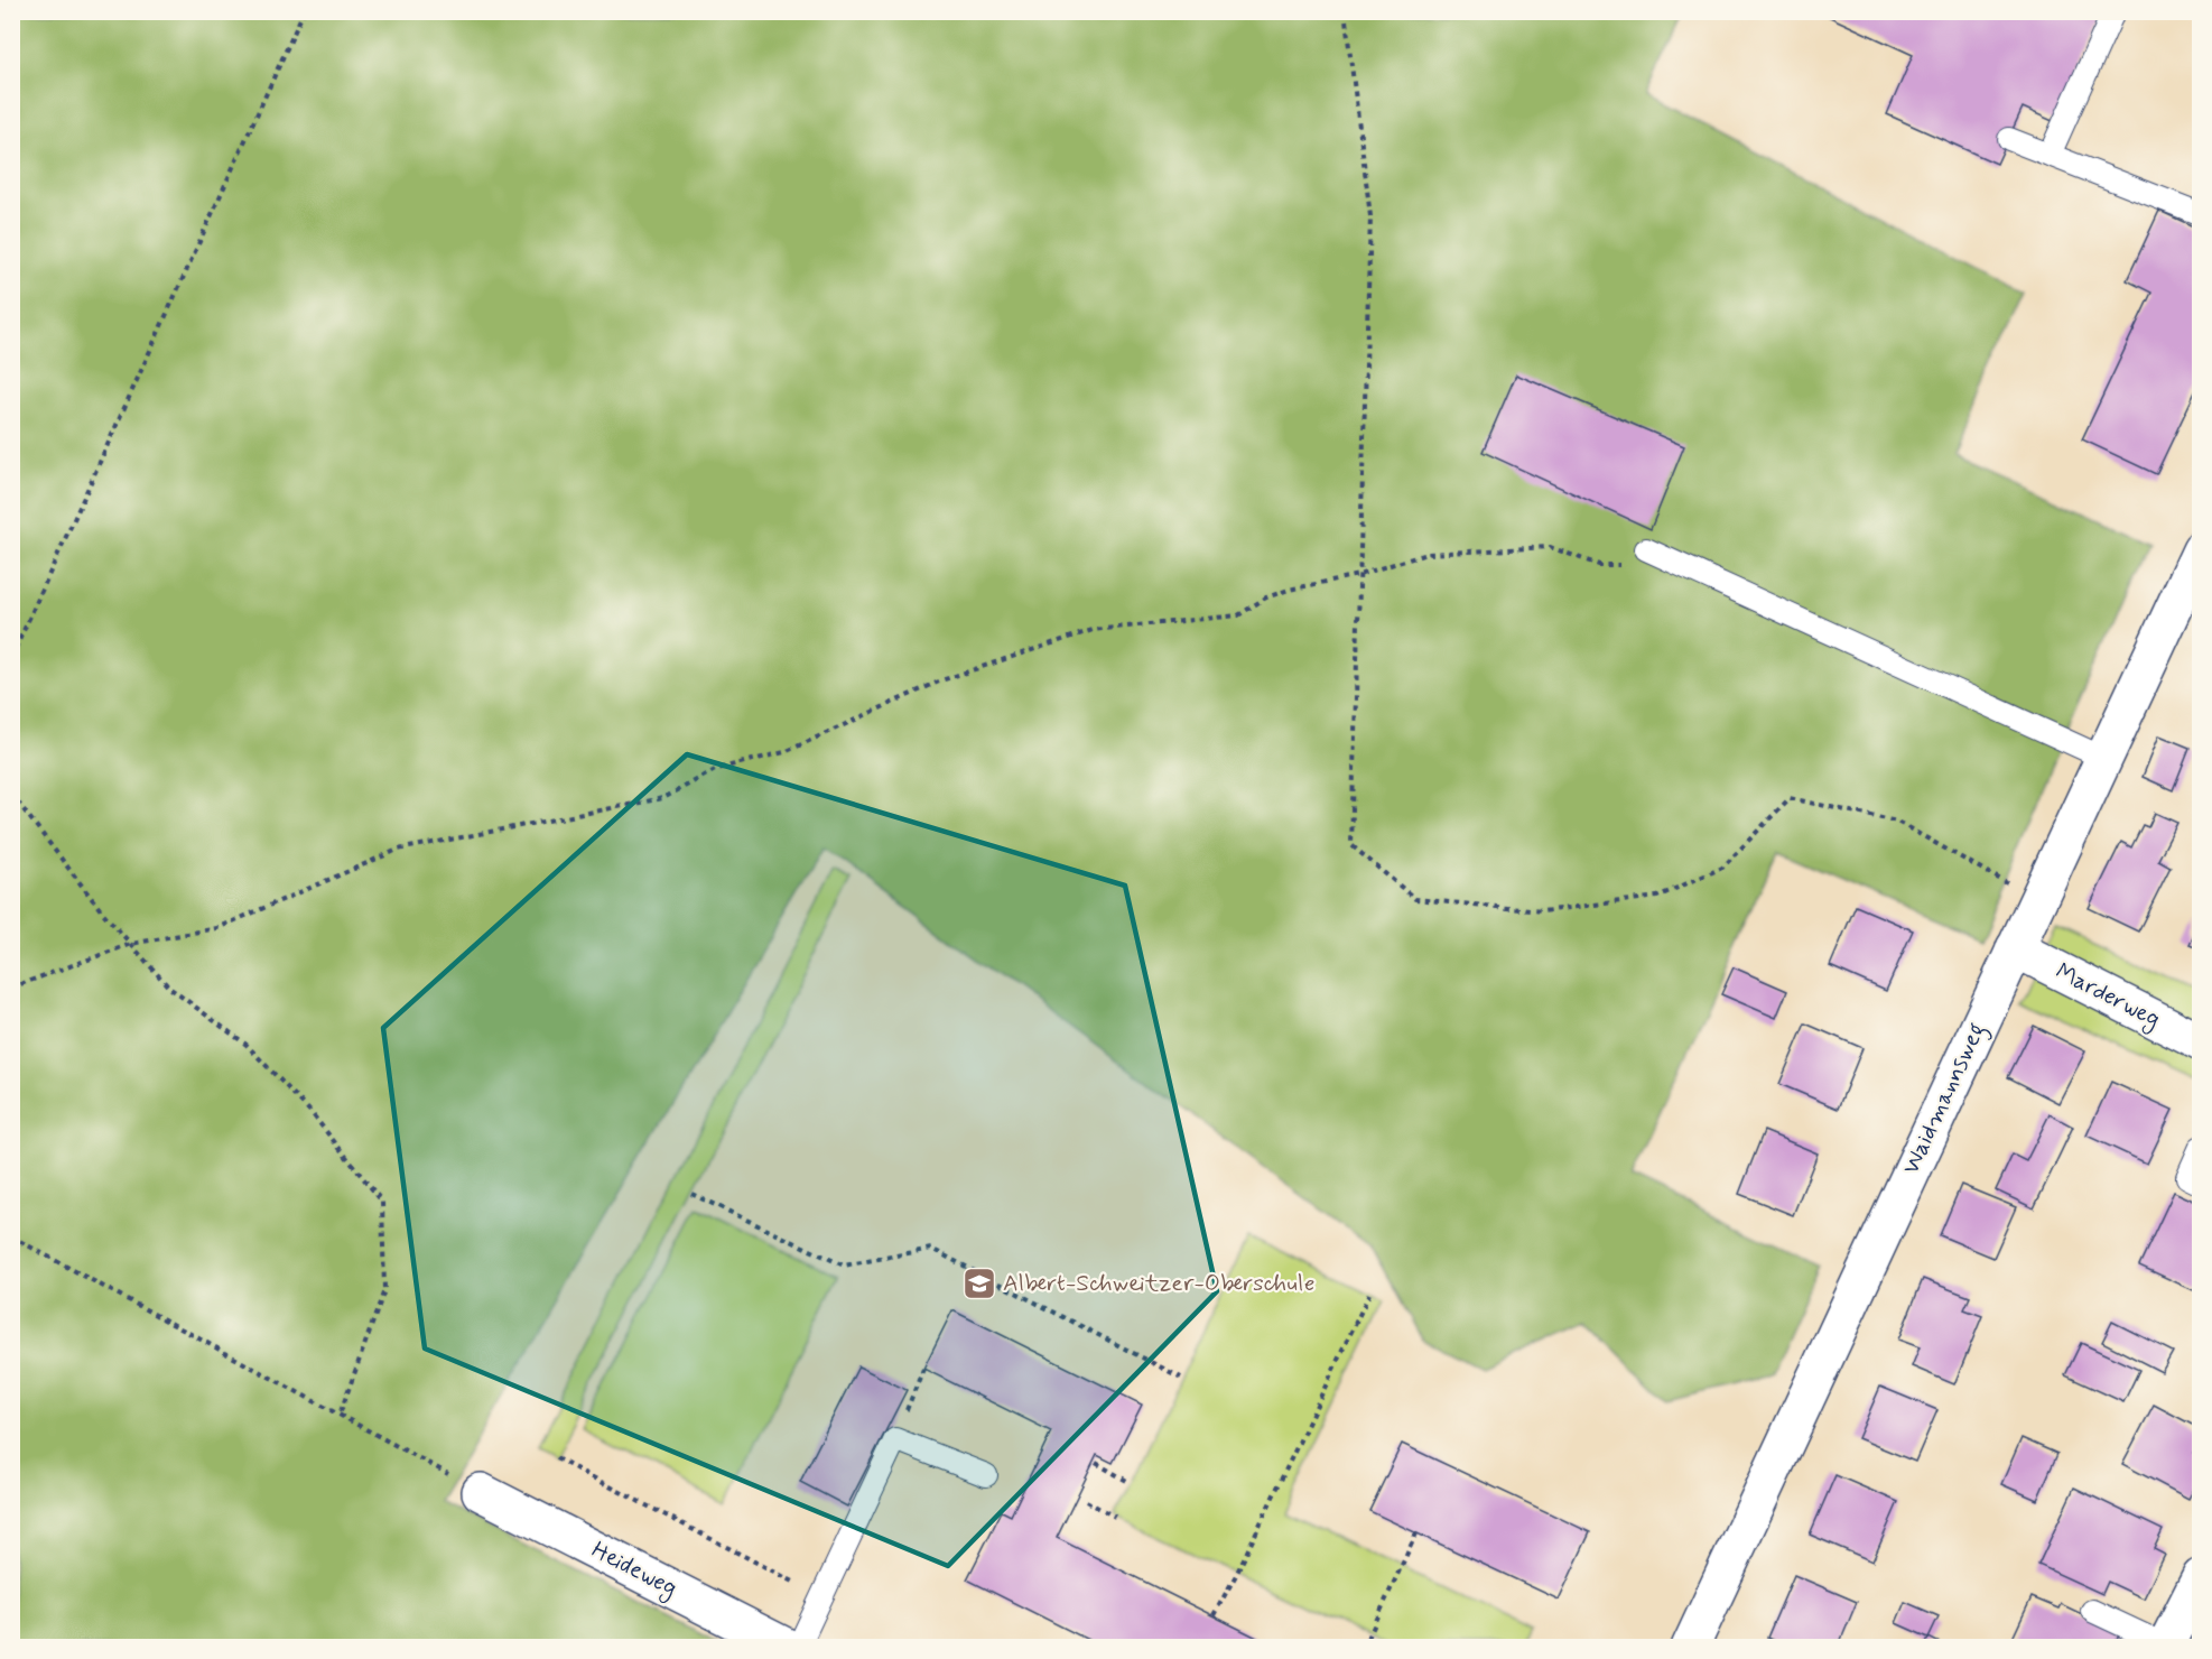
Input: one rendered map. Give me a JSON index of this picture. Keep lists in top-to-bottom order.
{
  "streets": {
    "street": ["Marderweg", "Waidmannsweg", "Heideweg"]
  },
  "crossings": [
    ["Marderweg", "Waidmannsweg"]
  ],
  "places": {
    "school or university": ["Albert-Schweitzer-Oberschule"]
  }
}
